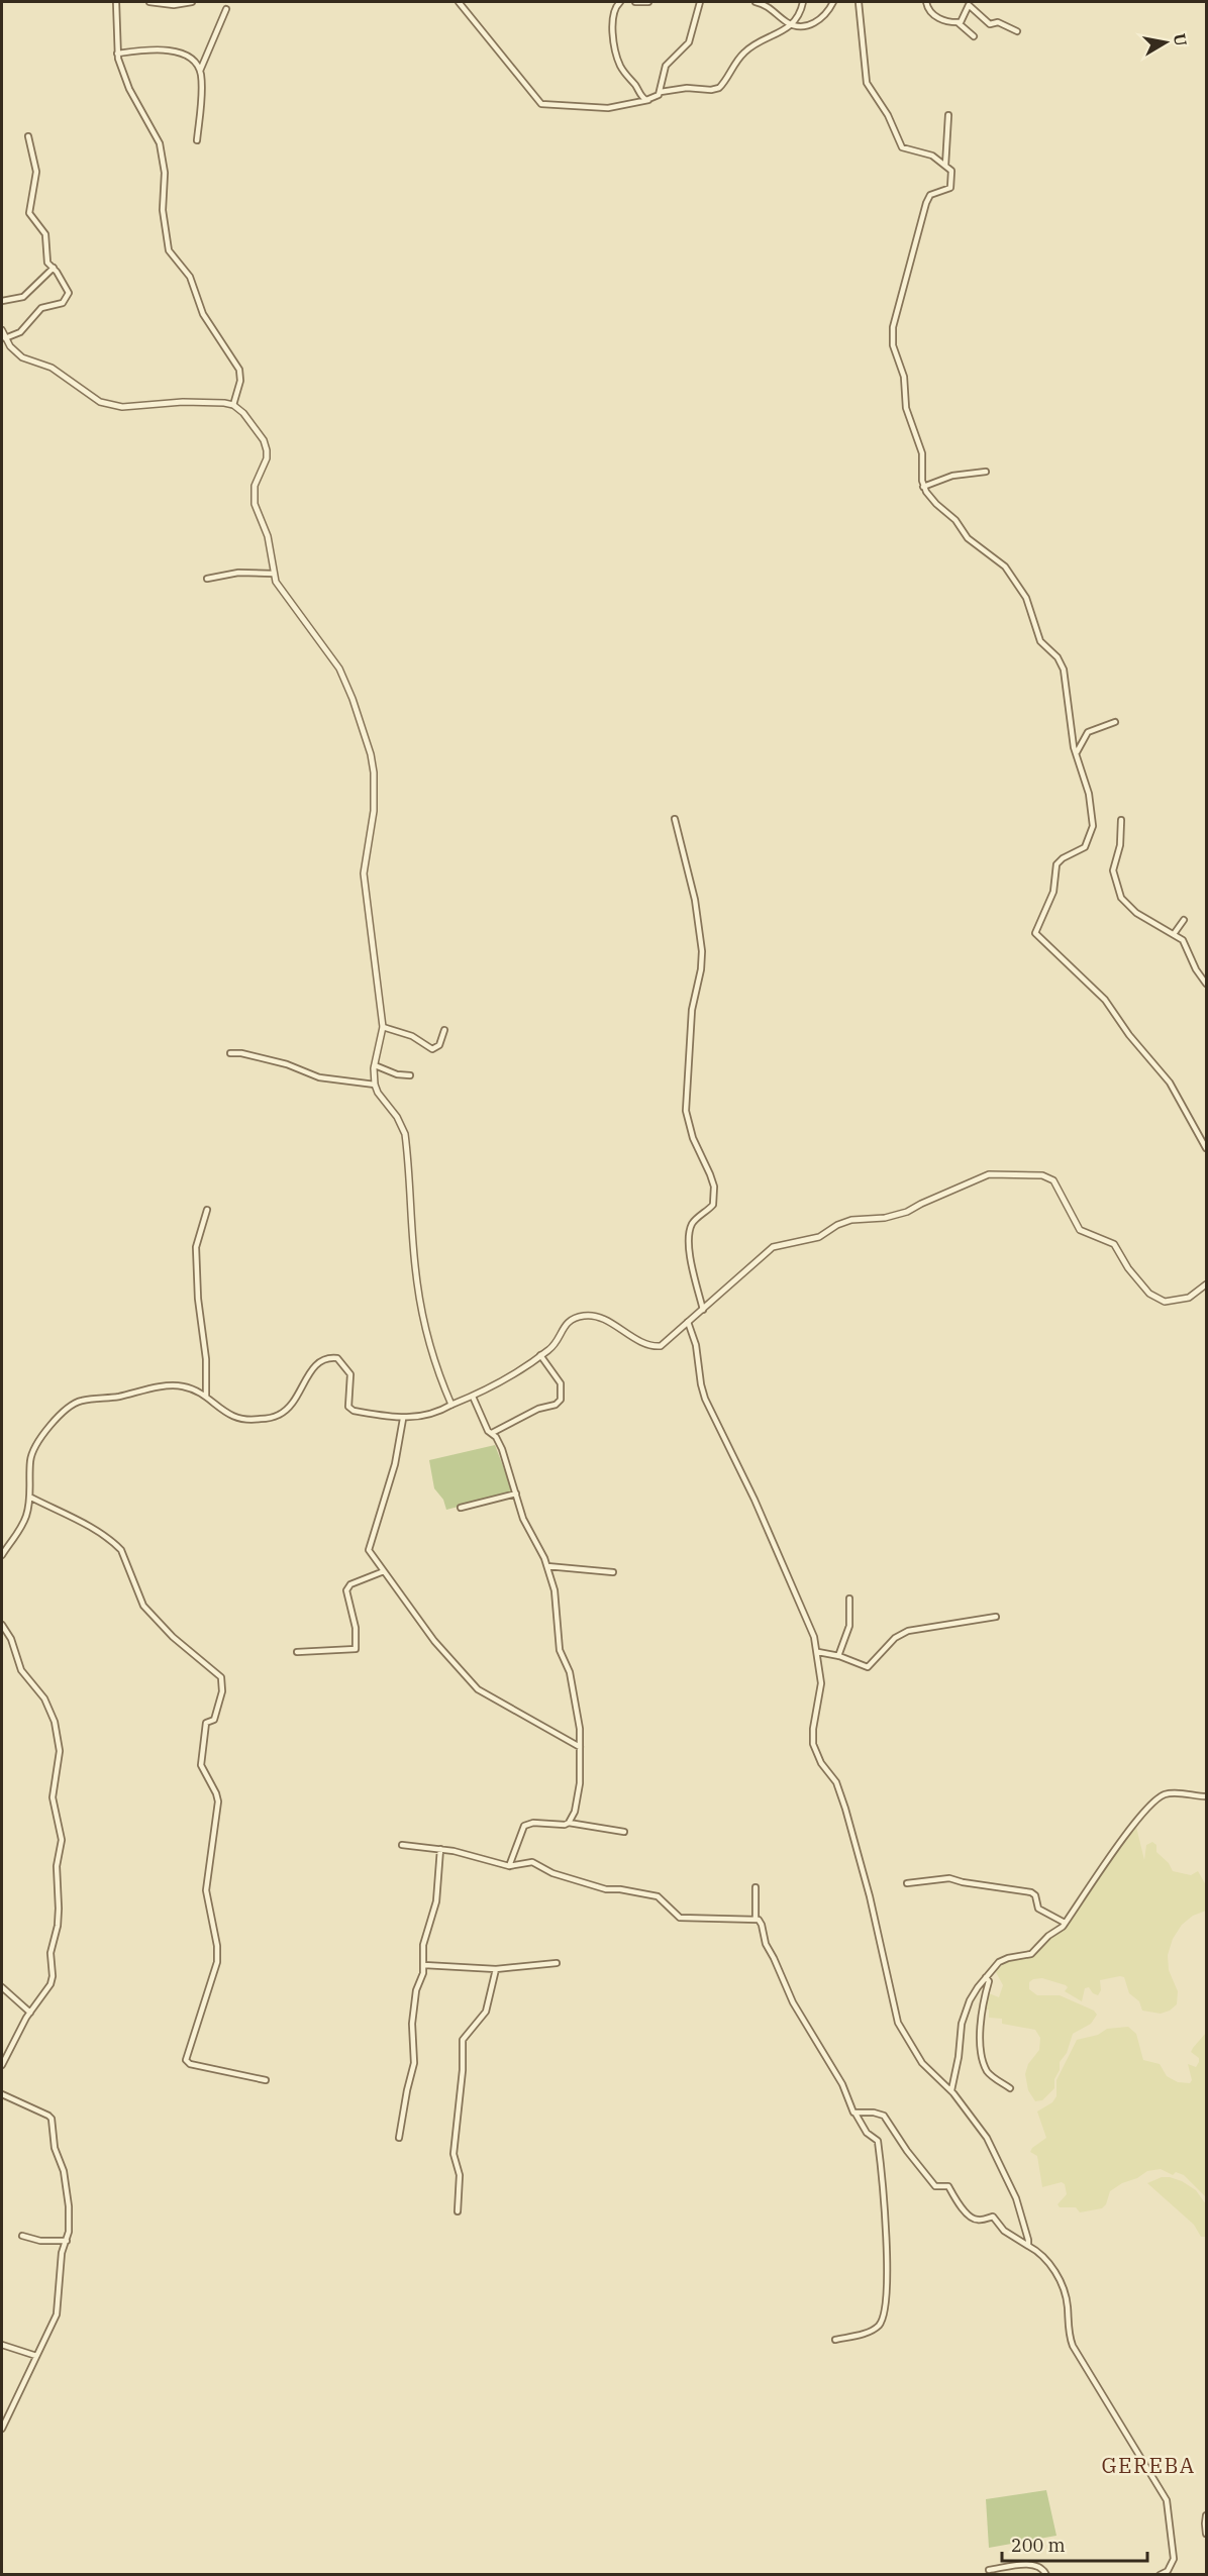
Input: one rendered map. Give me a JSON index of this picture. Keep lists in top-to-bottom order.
{
  "districts": ["GEREBA"],
  "scale_bar": "200 m",
  "north": "right"
}
